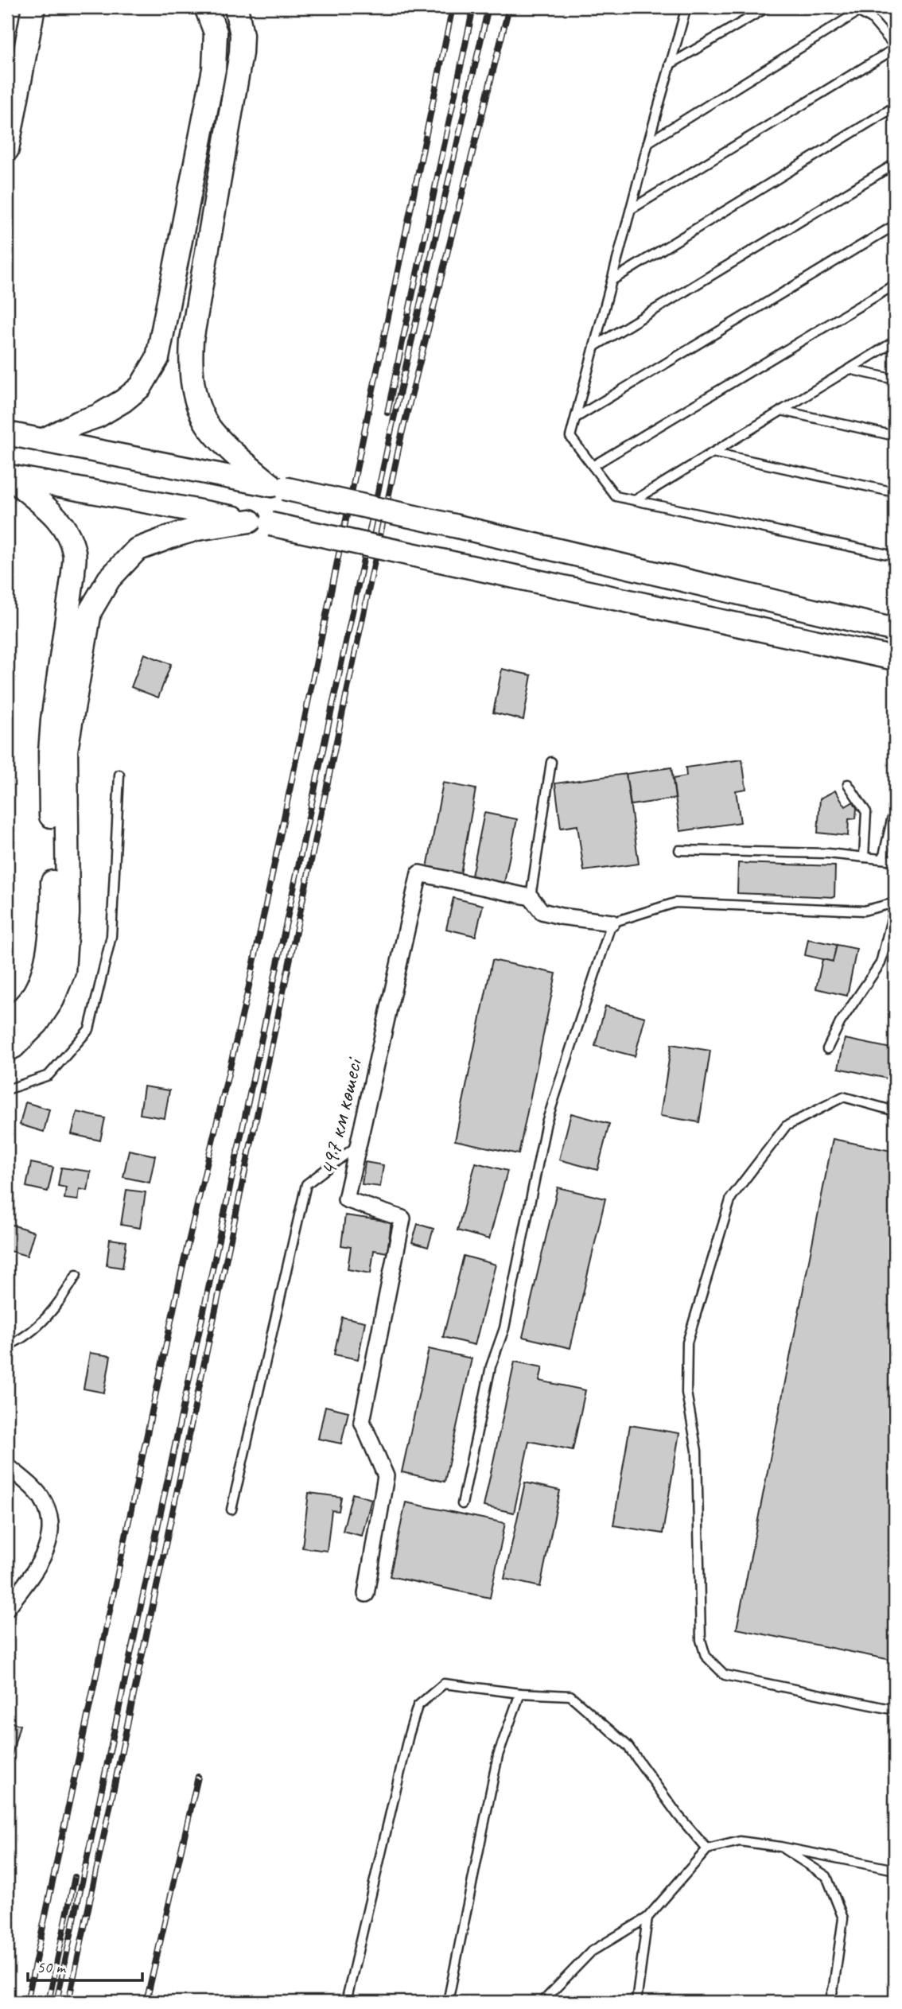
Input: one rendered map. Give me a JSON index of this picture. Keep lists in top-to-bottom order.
{
  "streets": {
    "street": ["497 км көшесі"]
  },
  "scale_bar": "50 m"
}
